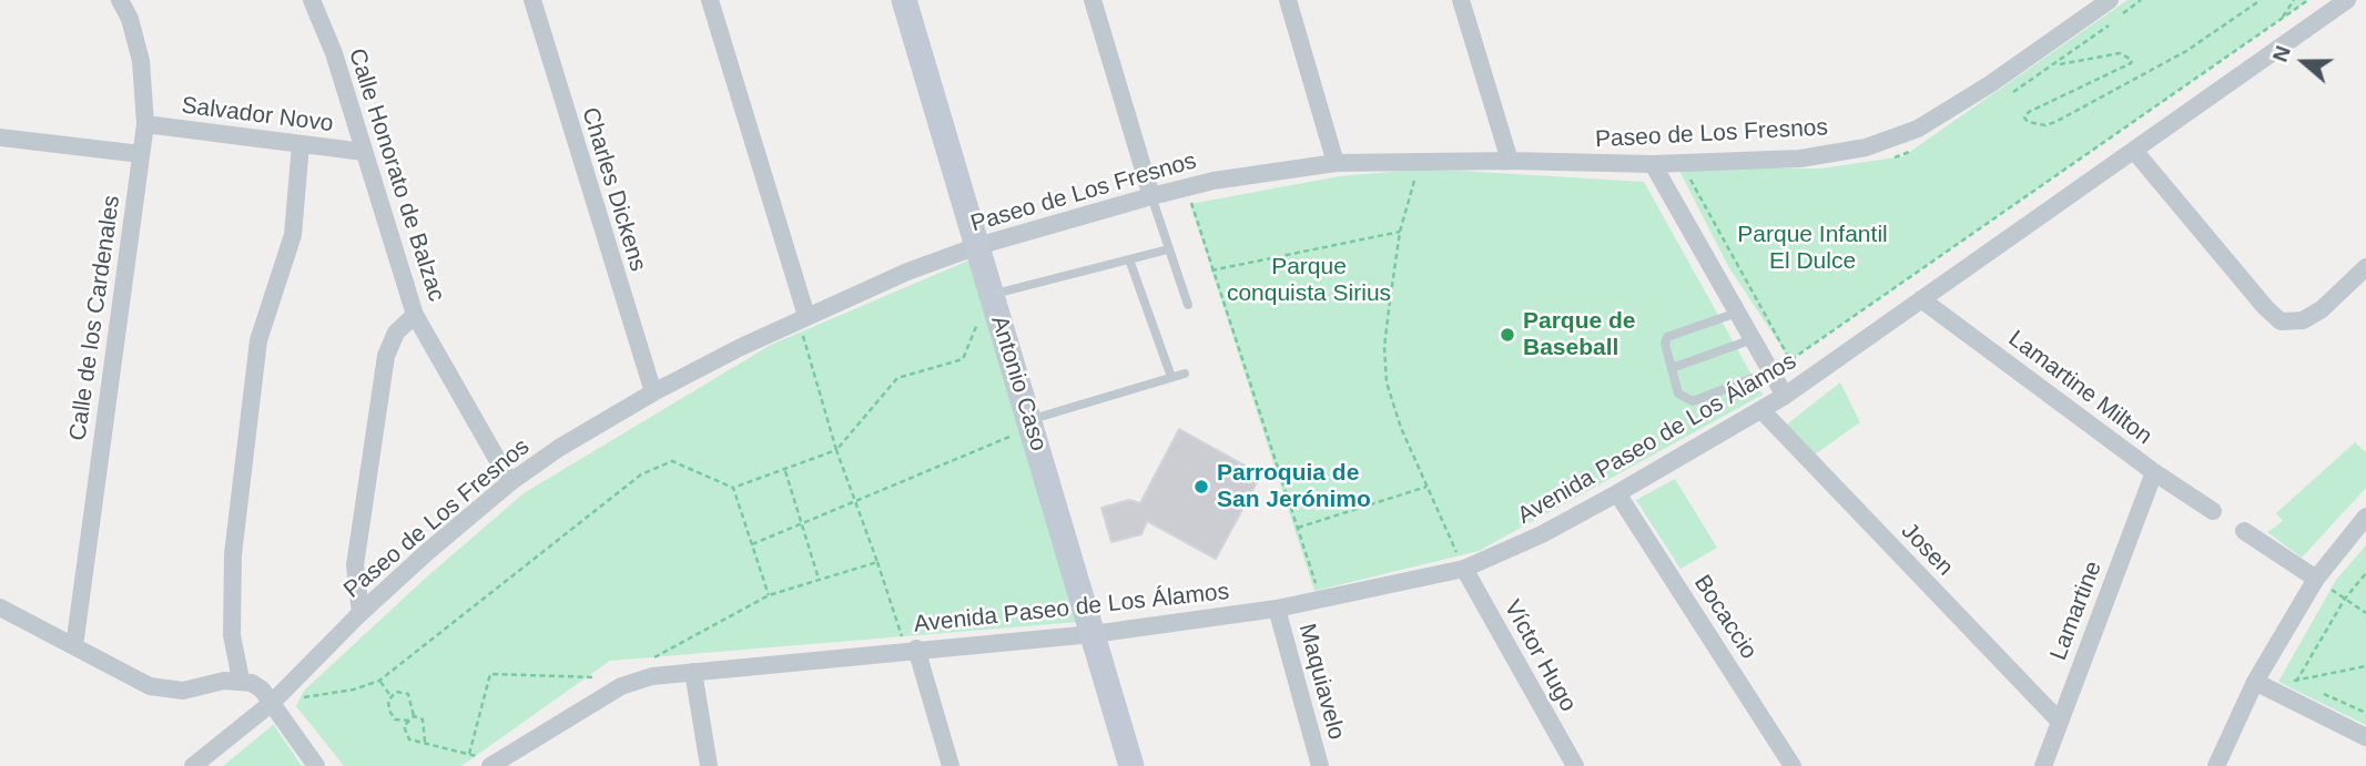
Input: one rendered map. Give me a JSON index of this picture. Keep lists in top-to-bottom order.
{
  "streets": {
    "street": [
      "Salvador Novo",
      "Paseo de Los Fresnos",
      "Calle Honorato de Balzac",
      "Charles Dickens",
      "Calle de los Cardenales",
      "Antonio Caso",
      "Lamartine Milton",
      "Avenida Paseo de Los Álamos",
      "Josen",
      "Lamartine",
      "Bocaccio",
      "Víctor Hugo",
      "Maquiavelo"
    ]
  },
  "crossings": [
    ["Salvador Novo", "Calle Honorato de Balzac"],
    ["Salvador Novo", "Calle de los Cardenales"],
    ["Paseo de Los Fresnos", "Calle Honorato de Balzac"],
    ["Paseo de Los Fresnos", "Charles Dickens"],
    ["Paseo de Los Fresnos", "Antonio Caso"],
    ["Antonio Caso", "Avenida Paseo de Los Álamos"],
    ["Lamartine Milton", "Avenida Paseo de Los Álamos"],
    ["Lamartine Milton", "Lamartine"],
    ["Avenida Paseo de Los Álamos", "Josen"],
    ["Avenida Paseo de Los Álamos", "Bocaccio"],
    ["Avenida Paseo de Los Álamos", "Víctor Hugo"],
    ["Avenida Paseo de Los Álamos", "Maquiavelo"],
    ["Josen", "Lamartine"]
  ],
  "parks": ["Parque Infantil El Dulce", "Parque conquista Sirius"],
  "places": ["Parque de Baseball", "Parroquia de San Jerónimo"],
  "north": "left"
}
